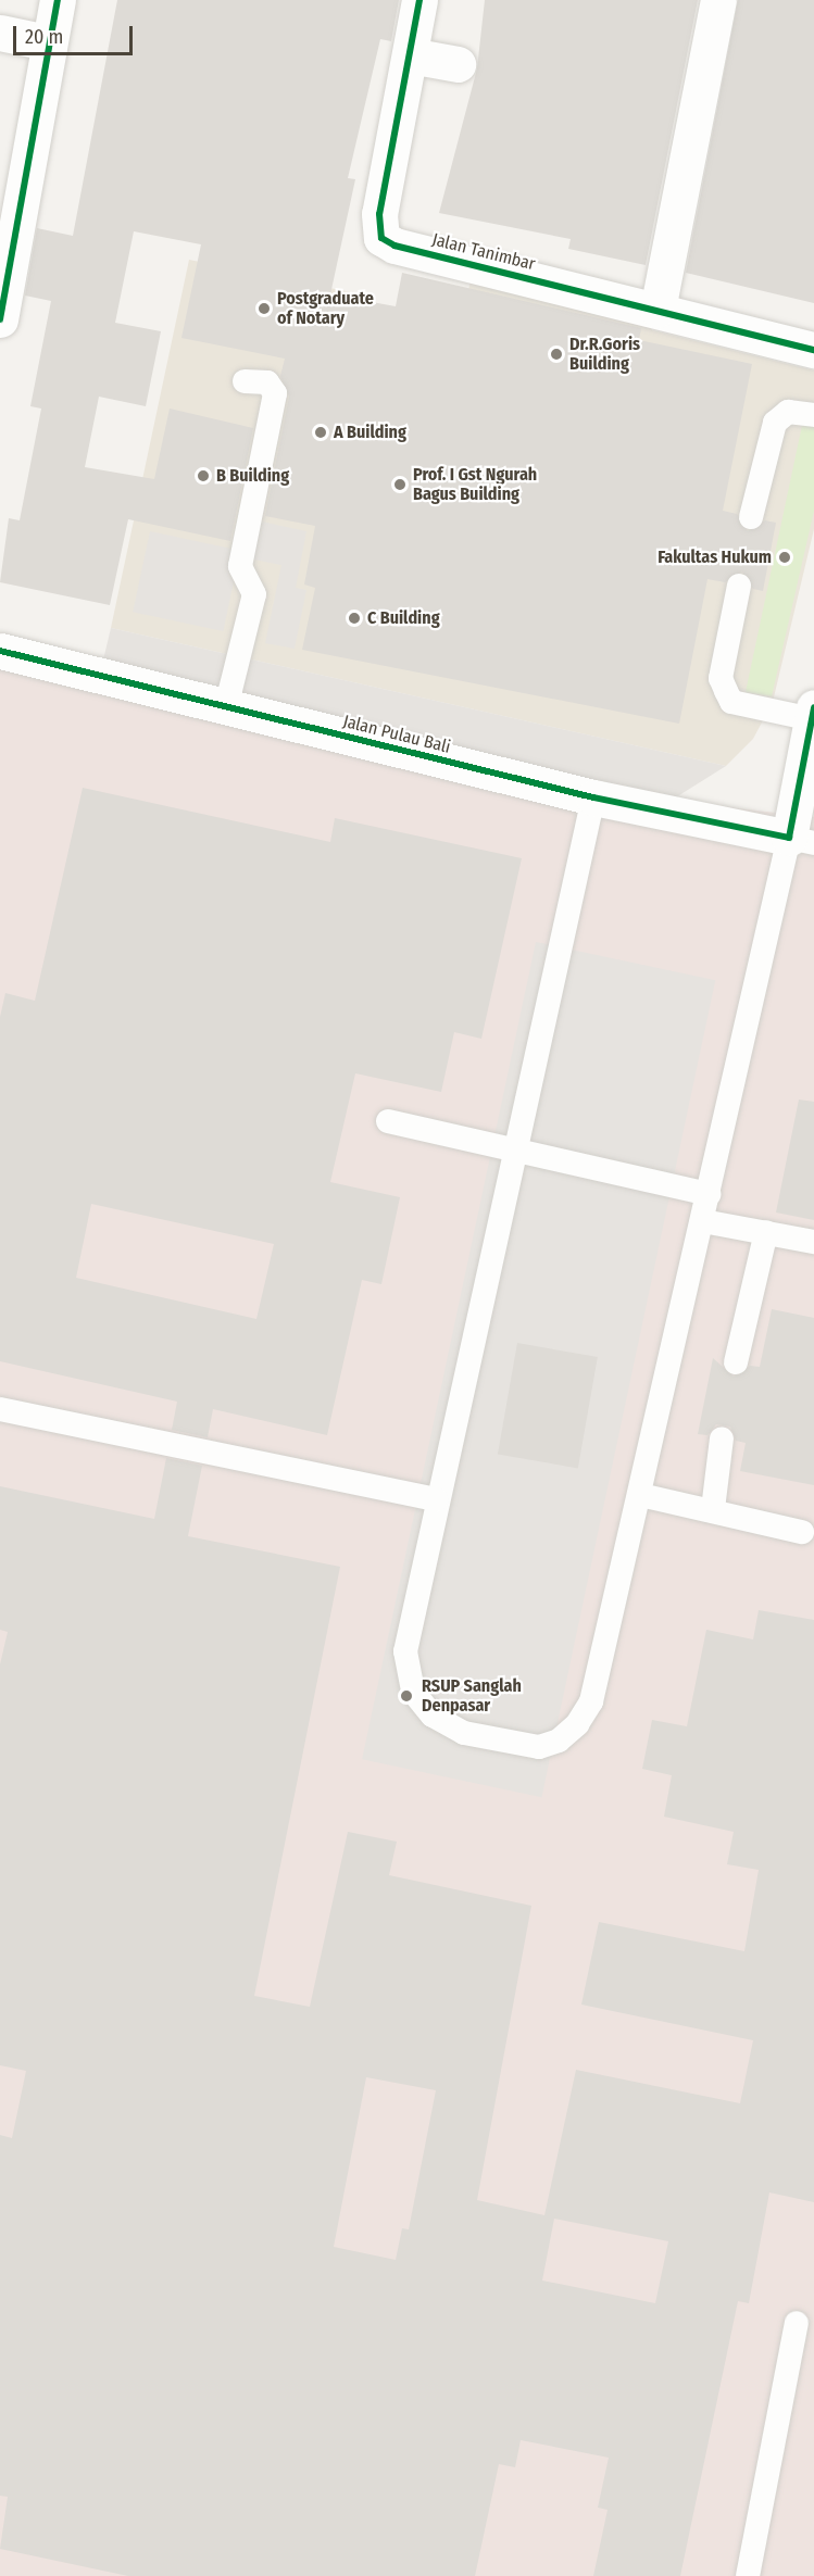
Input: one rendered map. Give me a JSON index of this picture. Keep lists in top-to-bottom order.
{
  "streets": {
    "street": ["Jalan Tanimbar", "Jalan Pulau Bali"]
  },
  "places": [
    "Postgraduate of Notary",
    "Dr.R.Goris Building",
    "A Building",
    "B Building",
    "Prof. I Gst Ngurah Bagus Building",
    "Fakultas Hukum",
    "C Building",
    "RSUP Sanglah Denpasar"
  ],
  "scale_bar": "20 m"
}
